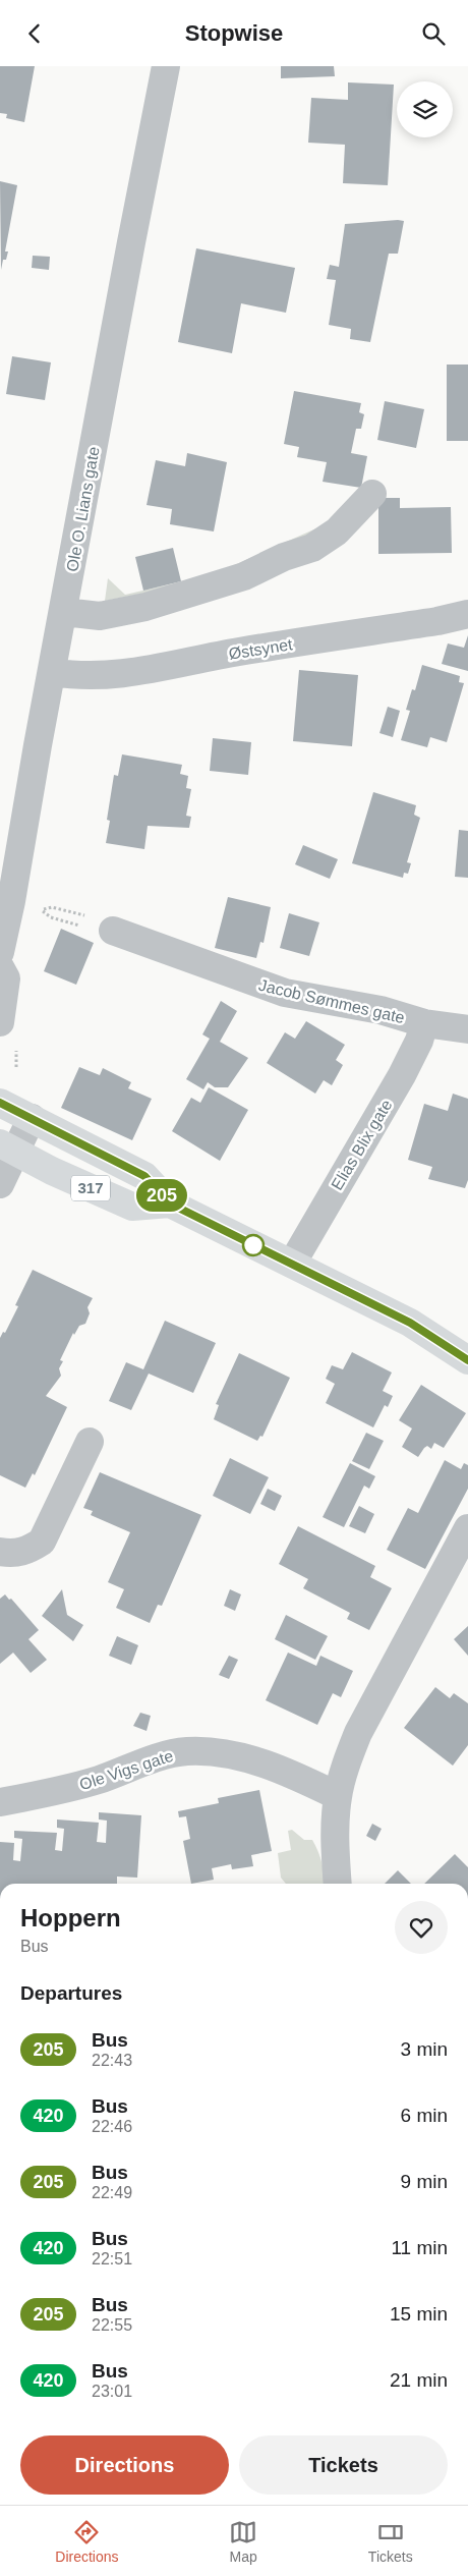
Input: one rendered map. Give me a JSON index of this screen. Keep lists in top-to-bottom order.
{
  "streets": {
    "main road": ["317"],
    "street": [
      "Ole O. Lians gate",
      "Østsynet",
      "Jacob Sømmes gate",
      "Elias Blix gate",
      "Ole Vigs gate"
    ]
  },
  "crossings": [
    ["Ole O. Lians gate", "Østsynet"],
    ["Jacob Sømmes gate", "Elias Blix gate"],
    ["Elias Blix gate", "317"]
  ],
  "lines": ["bus line 205"],
  "page": {
    "header": "Stopwise",
    "on_map": "205",
    "heading": [
      ["Hoppern", "Bus"],
      "Departures"
    ],
    "list": [
      {
        "mark": "205",
        "name": "Bus",
        "note": "22:43",
        "value": "3 min"
      },
      {
        "mark": "420",
        "name": "Bus",
        "note": "22:46",
        "value": "6 min"
      },
      {
        "mark": "205",
        "name": "Bus",
        "note": "22:49",
        "value": "9 min"
      },
      {
        "mark": "420",
        "name": "Bus",
        "note": "22:51",
        "value": "11 min"
      },
      {
        "mark": "205",
        "name": "Bus",
        "note": "22:55",
        "value": "15 min"
      },
      {
        "mark": "420",
        "name": "Bus",
        "note": "23:01",
        "value": "21 min"
      }
    ],
    "buttons": ["Directions", "Tickets"],
    "tabs": ["Directions", "Map", "Tickets"]
  }
}
